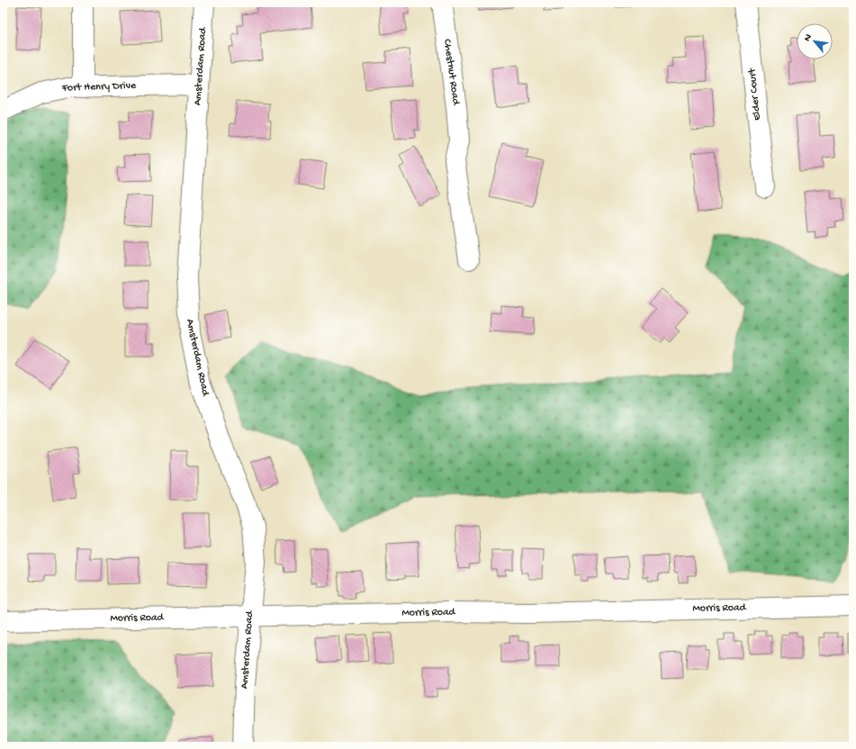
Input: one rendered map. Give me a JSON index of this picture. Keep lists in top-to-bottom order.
{
  "streets": {
    "street": [
      "Amsterdam Road",
      "Chestnut Road",
      "Fort Henry Drive",
      "Elder Court",
      "Morris Road"
    ]
  },
  "crossings": [
    ["Amsterdam Road", "Fort Henry Drive"],
    ["Amsterdam Road", "Morris Road"]
  ],
  "north": "top left"
}
